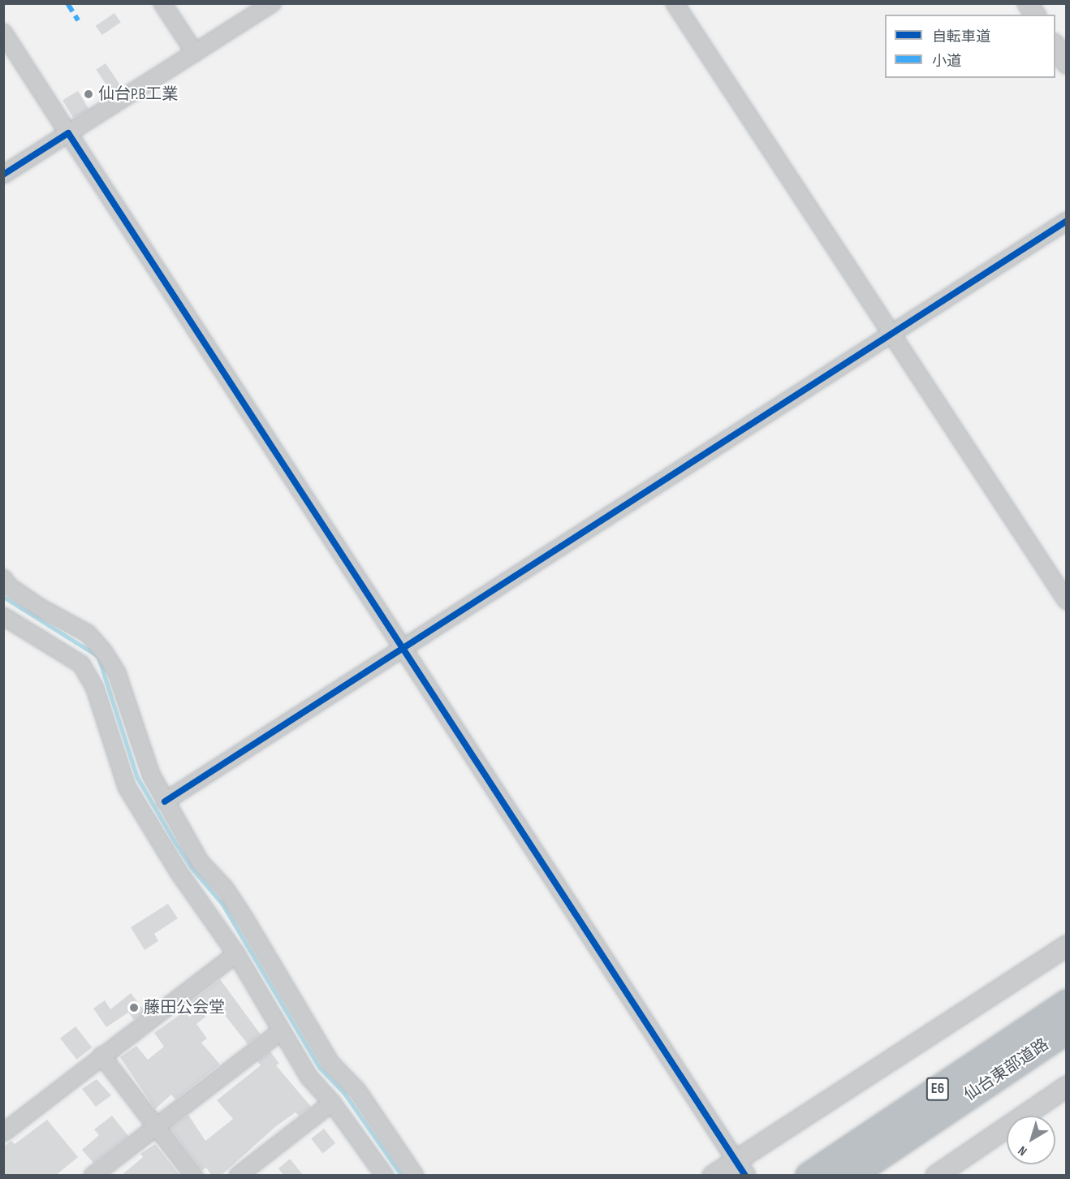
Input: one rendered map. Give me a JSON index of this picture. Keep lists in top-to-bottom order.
{
  "streets": {
    "highway": ["仙台東部道路", "E6"]
  },
  "places": ["仙台P.B工業", "藤田公会堂"],
  "legend": ["自転車道", "小道"],
  "north": "bottom left"
}
